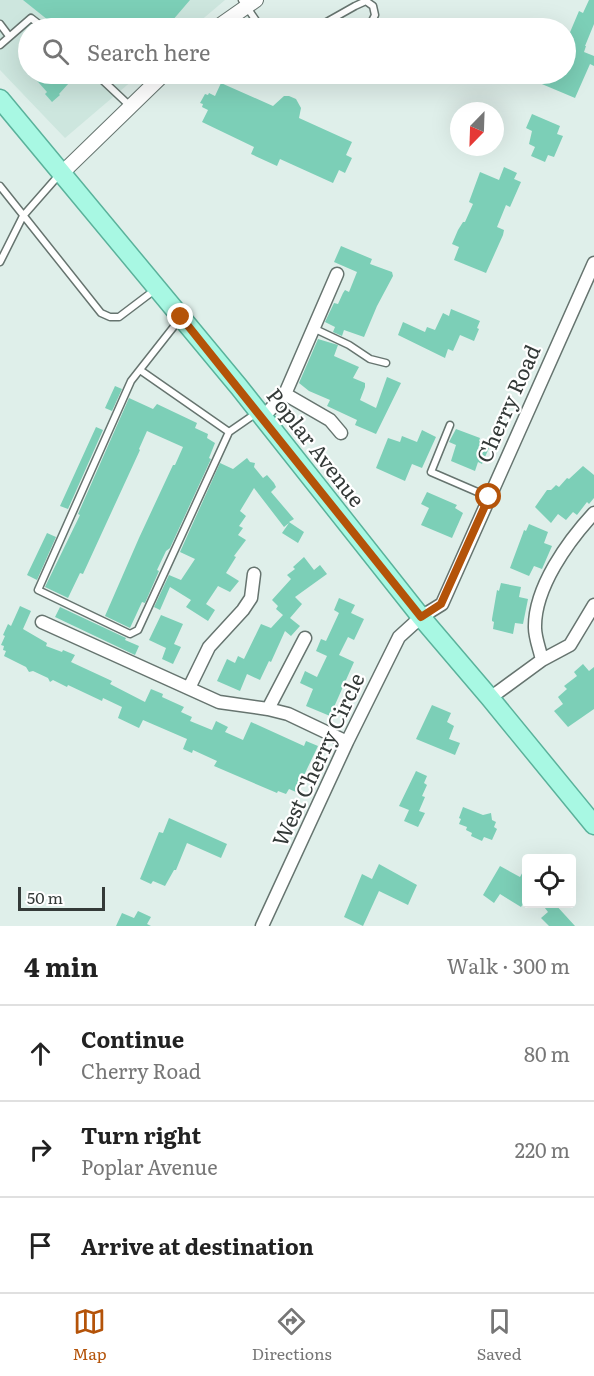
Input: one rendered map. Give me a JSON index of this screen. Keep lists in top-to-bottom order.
{
  "streets": {
    "main road": ["Poplar Avenue"],
    "street": ["Cherry Road", "West Cherry Circle"]
  },
  "crossings": [
    ["Cherry Road", "Poplar Avenue"],
    ["Cherry Road", "West Cherry Circle"],
    ["Poplar Avenue", "West Cherry Circle"]
  ],
  "scale_bar": "50 m",
  "north": "bottom left",
  "page": {
    "search": "Search here",
    "scale": "50 m",
    "heading": ["4 min", "Walk · 300 m"],
    "list": [
      ["Continue", "Cherry Road", "80 m"],
      ["Turn right", "Poplar Avenue", "220 m"],
      "Arrive at destination"
    ],
    "nav": ["Map", "Directions", "Saved"]
  }
}
